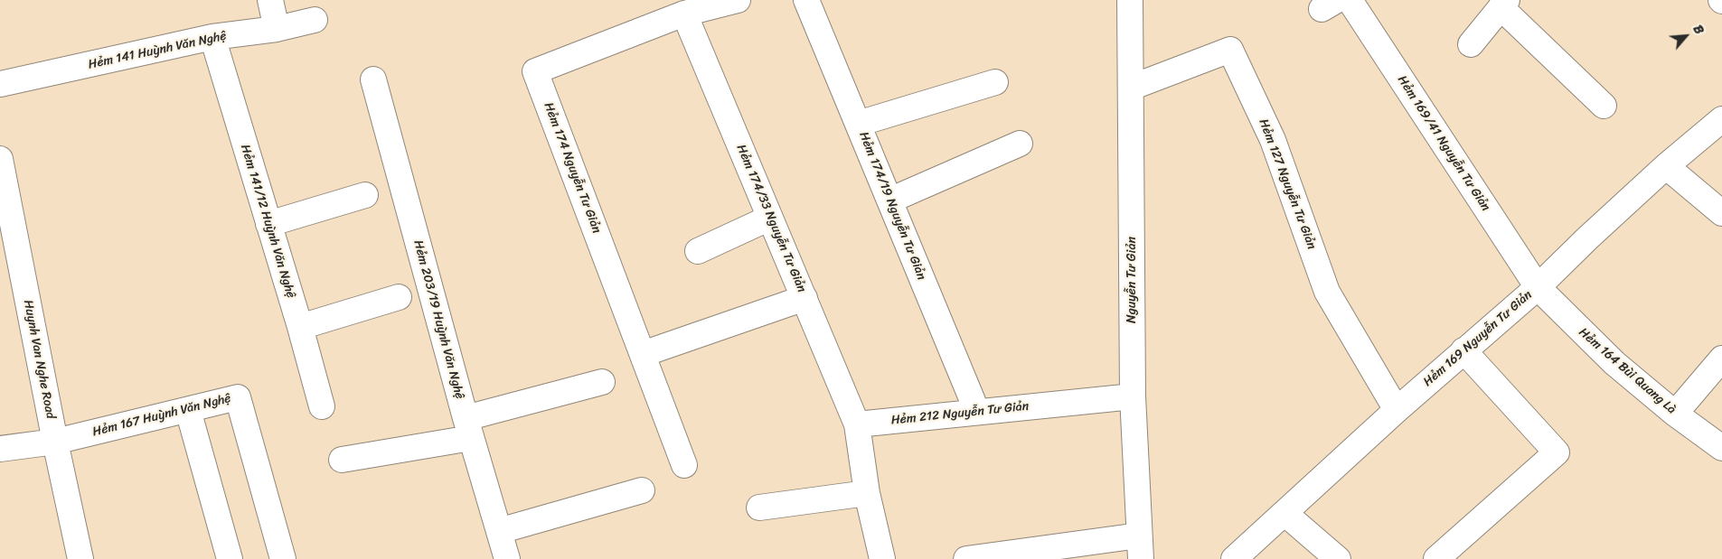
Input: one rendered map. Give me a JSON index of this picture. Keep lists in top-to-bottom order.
{
  "streets": {
    "street": [
      "Hẻm 141 Huỳnh Văn Nghệ",
      "Hẻm 169/41 Nguyễn Tư Giản",
      "Hẻm 174 Nguyễn Tư Giản",
      "Hẻm 127 Nguyễn Tư Giản",
      "Hẻm 174/19 Nguyễn Tư Giản",
      "Hẻm 174/33 Nguyễn Tư Giản",
      "Hẻm 141/12 Huỳnh Văn Nghệ",
      "Nguyễn Tư Giản",
      "Hẻm 203/19 Huỳnh Văn Nghệ",
      "Hẻm 169 Nguyễn Tư Giản",
      "Huynh Van Nghe Road",
      "Hẻm 164 Bùi Quang Là",
      "Hẻm 212 Nguyễn Tư Giản",
      "Hẻm 167 Huỳnh Văn Nghệ"
    ]
  },
  "crossings": [
    ["Hẻm 141 Huỳnh Văn Nghệ", "Hẻm 141/12 Huỳnh Văn Nghệ"],
    ["Hẻm 169/41 Nguyễn Tư Giản", "Hẻm 169 Nguyễn Tư Giản"],
    ["Hẻm 169/41 Nguyễn Tư Giản", "Hẻm 164 Bùi Quang Là"],
    ["Hẻm 174 Nguyễn Tư Giản", "Hẻm 174/33 Nguyễn Tư Giản"],
    ["Hẻm 127 Nguyễn Tư Giản", "Nguyễn Tư Giản"],
    ["Hẻm 127 Nguyễn Tư Giản", "Hẻm 169 Nguyễn Tư Giản"],
    ["Hẻm 174/19 Nguyễn Tư Giản", "Hẻm 212 Nguyễn Tư Giản"],
    ["Hẻm 174/33 Nguyễn Tư Giản", "Hẻm 212 Nguyễn Tư Giản"],
    ["Nguyễn Tư Giản", "Hẻm 212 Nguyễn Tư Giản"],
    ["Hẻm 169 Nguyễn Tư Giản", "Hẻm 164 Bùi Quang Là"],
    ["Huynh Van Nghe Road", "Hẻm 167 Huỳnh Văn Nghệ"]
  ],
  "north": "top right"
}
